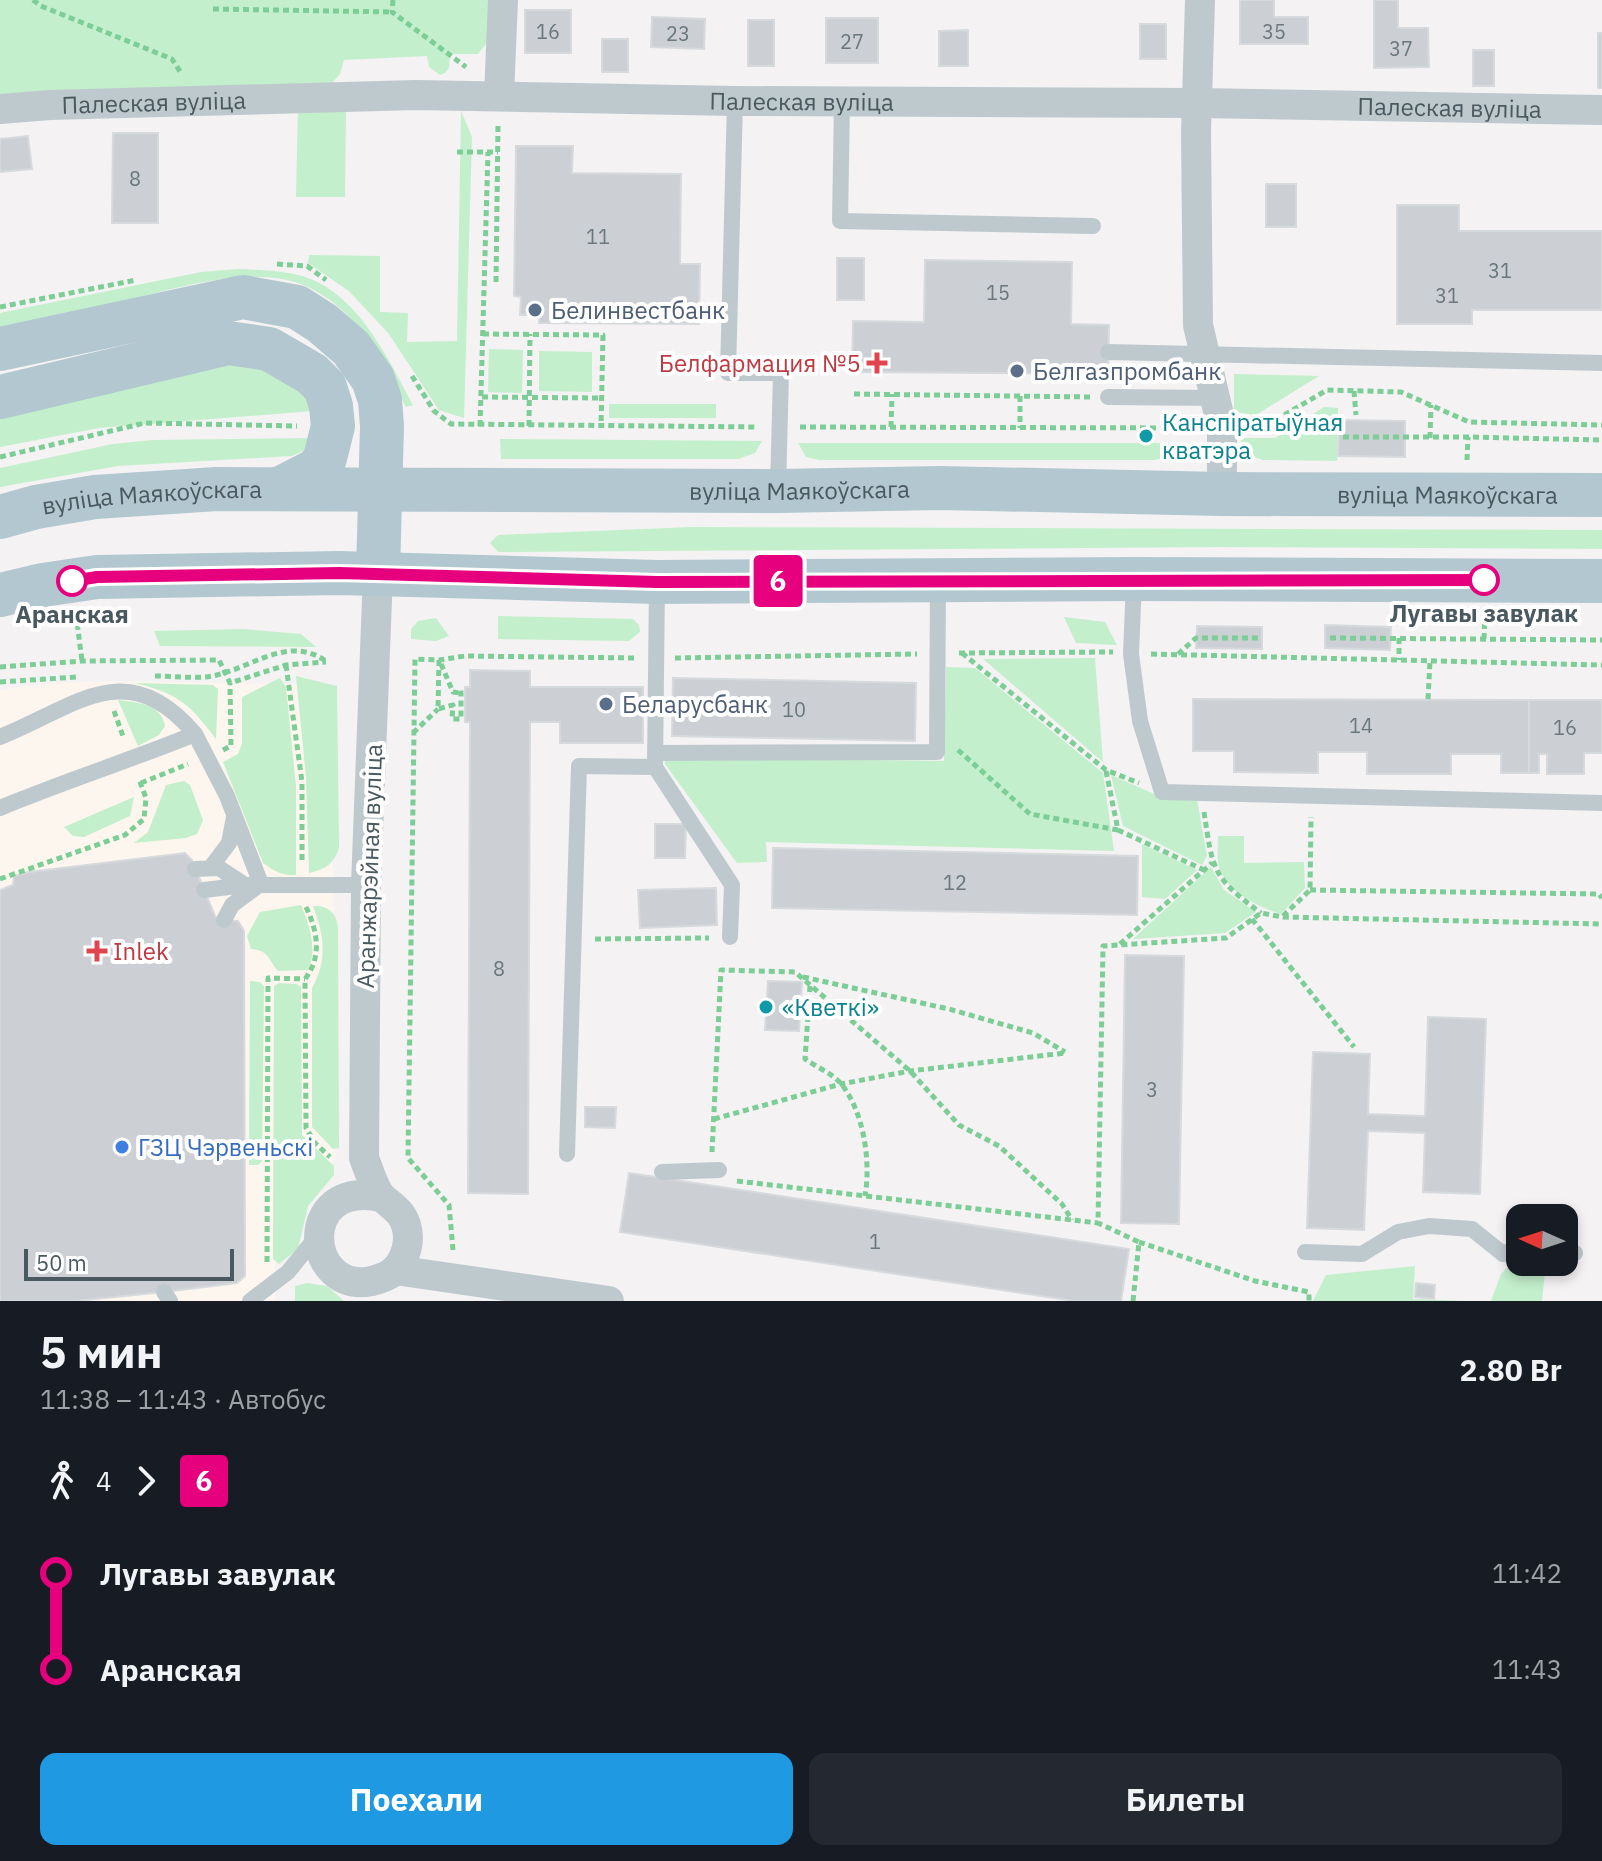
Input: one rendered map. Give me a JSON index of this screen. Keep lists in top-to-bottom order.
{
  "streets": {
    "main road": ["вуліца Маякоўскага"],
    "street": ["Палеская вуліца", "Аранжарэйная вуліца"]
  },
  "places": {
    "other": [
      "Белинвестбанк",
      "Белгазпромбанк",
      "Канспіратыўная кватэра",
      "Лугавы завулак",
      "Аранская",
      "Беларусбанк",
      "«Кветкі»",
      "ГЗЦ Чэрвеньскі"
    ],
    "health": ["Белфармация №5", "Inlek"]
  },
  "lines": ["bus line 6"],
  "house_numbers": [
    "16",
    "35",
    "23",
    "27",
    "37",
    "8",
    "11",
    "31",
    "15",
    "31",
    "10",
    "14",
    "16",
    "12",
    "8",
    "3",
    "1"
  ],
  "scale_bar": "50 m",
  "north": "left",
  "page": {
    "on_map": "6",
    "scale": "50 m",
    "heading": ["5 мин", "11:38 – 11:43 · Автобус", "2.80 Br"],
    "legs": ["4", "6"],
    "list": [
      {
        "name": "Лугавы завулак",
        "value": "11:42"
      },
      {
        "name": "Аранская",
        "value": "11:43"
      }
    ],
    "buttons": ["Поехали", "Билеты"]
  }
}
